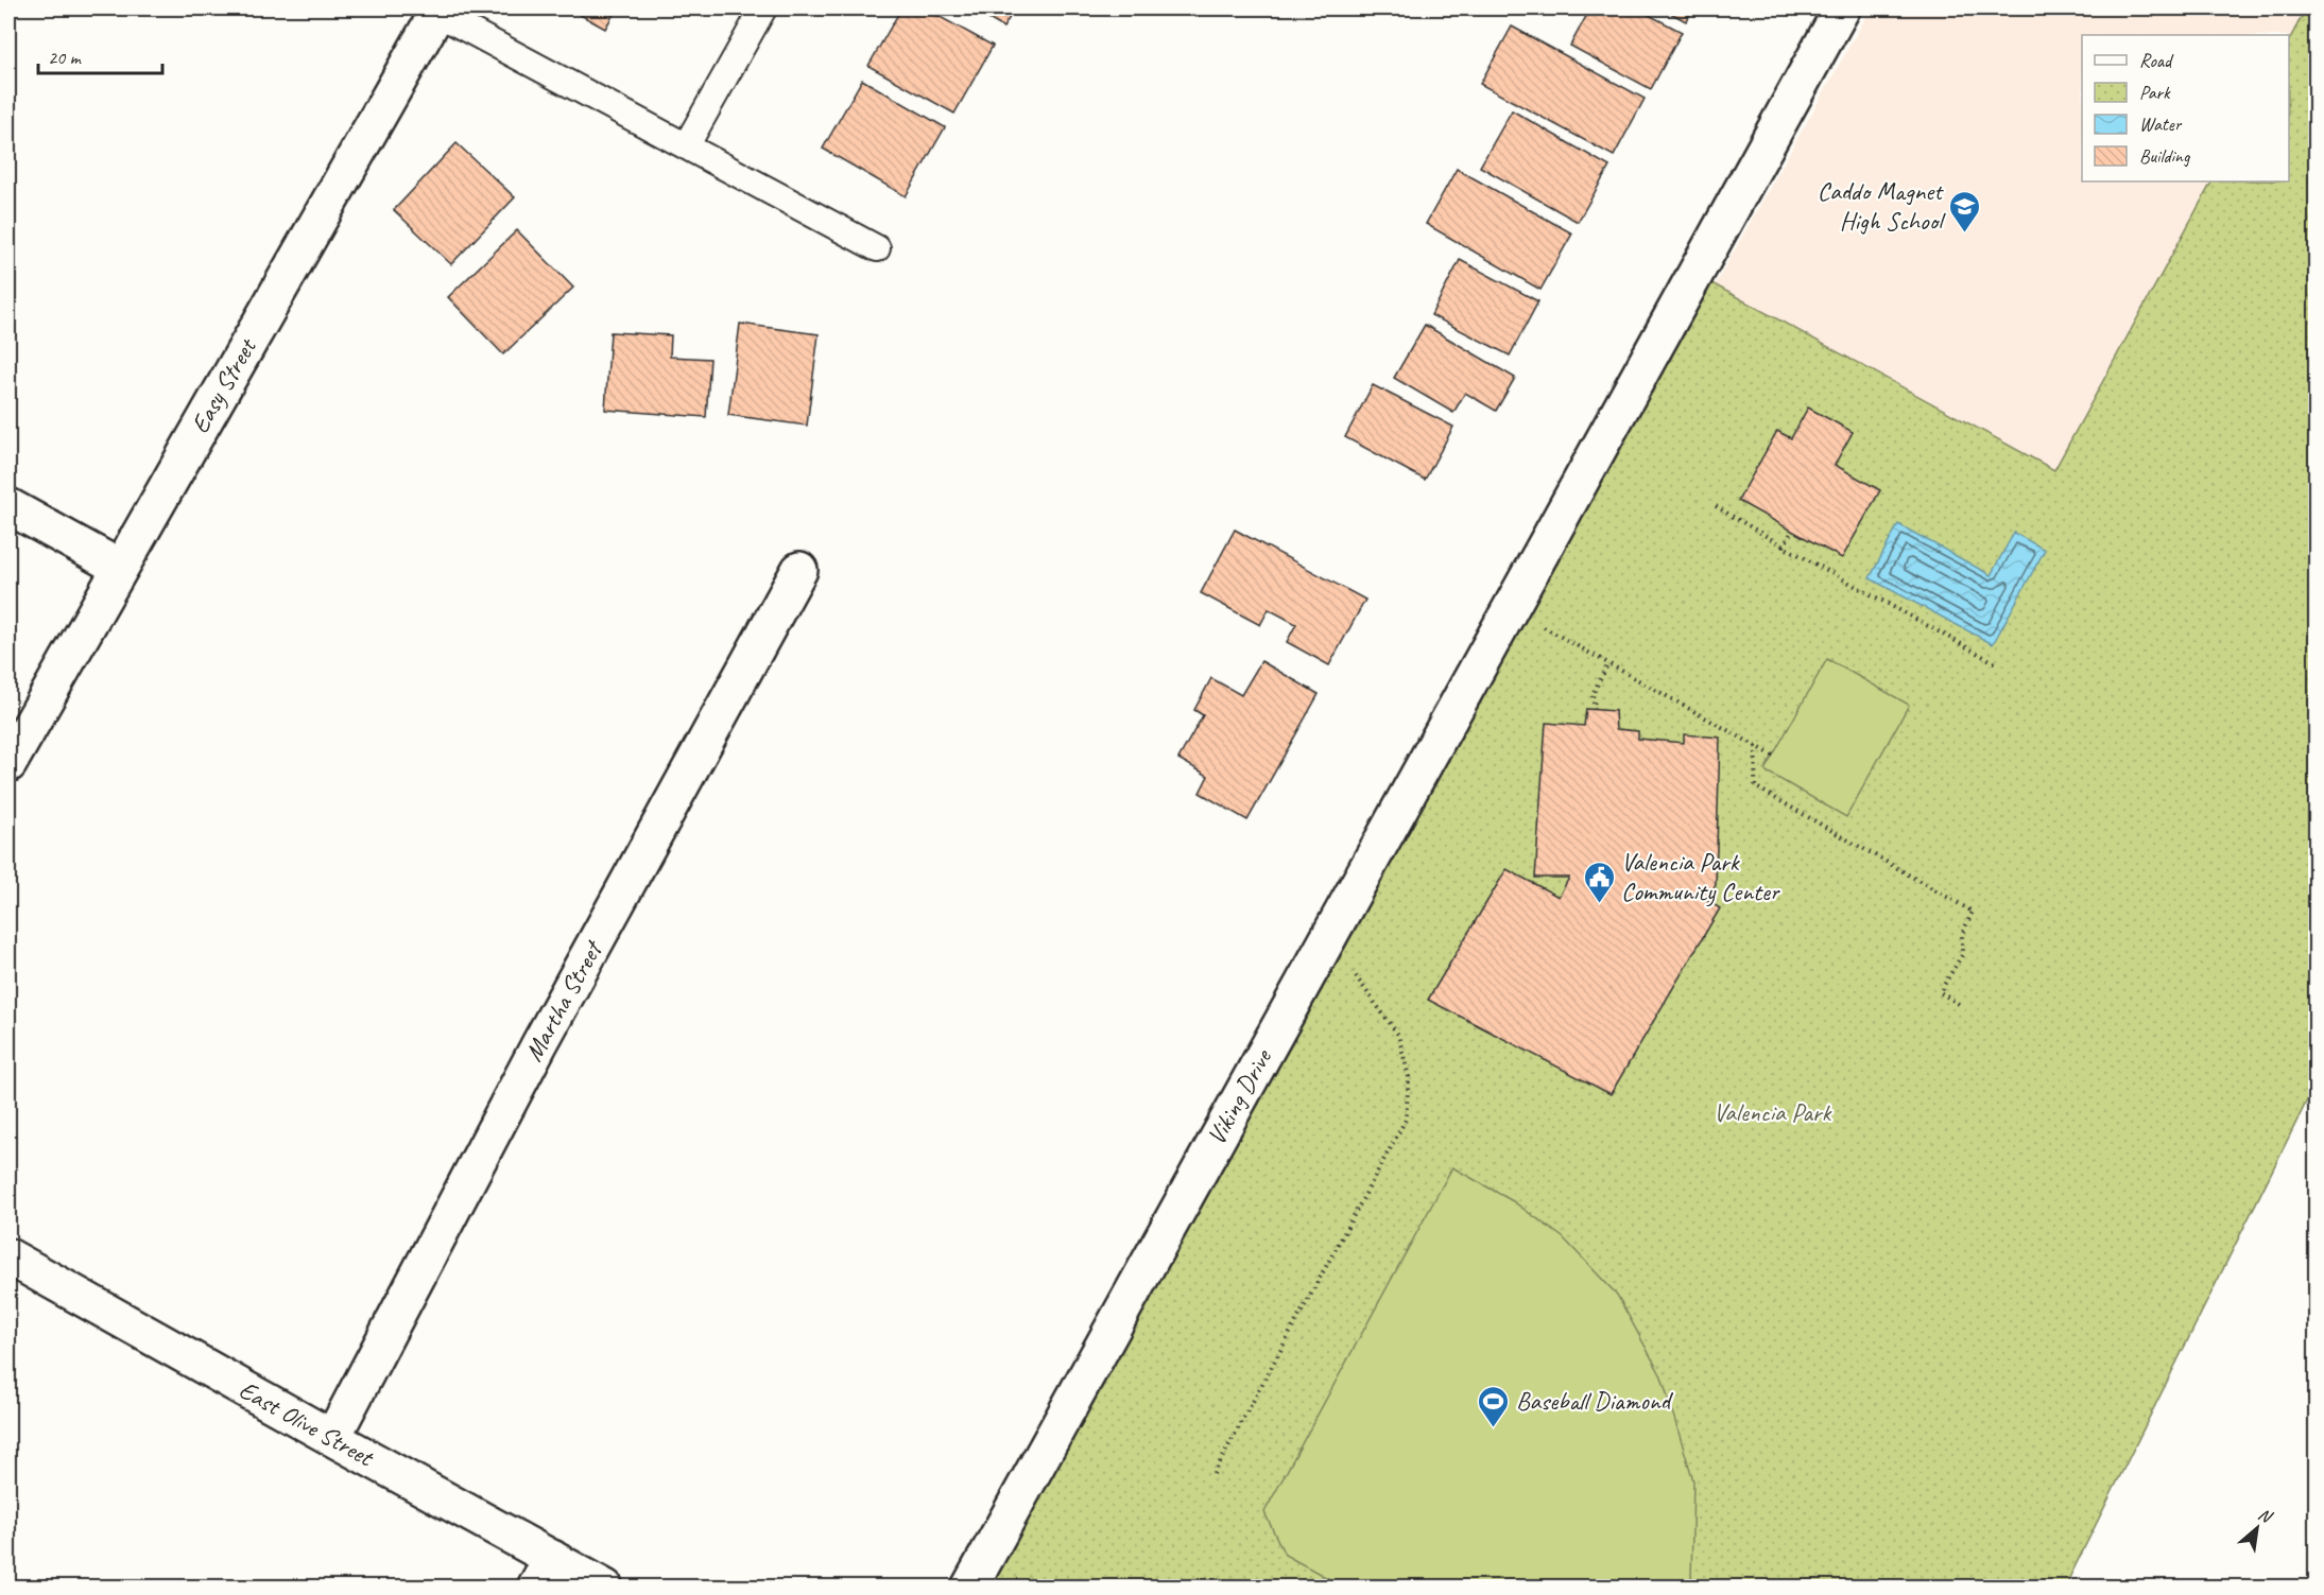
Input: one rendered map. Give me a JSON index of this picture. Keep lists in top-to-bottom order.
{
  "streets": {
    "street": [
      "Easy Street",
      "Martha Street",
      "Viking Drive",
      "East Olive Street"
    ]
  },
  "crossings": [
    ["Martha Street", "East Olive Street"]
  ],
  "parks": ["Valencia Park"],
  "places": {
    "school or university": ["Caddo Magnet High School"],
    "public building": ["Valencia Park Community Center"],
    "sports": ["Baseball Diamond"]
  },
  "legend": [
    "Road",
    "Park",
    "Water",
    "Building"
  ],
  "scale_bar": "20 m",
  "north": "top right"
}
